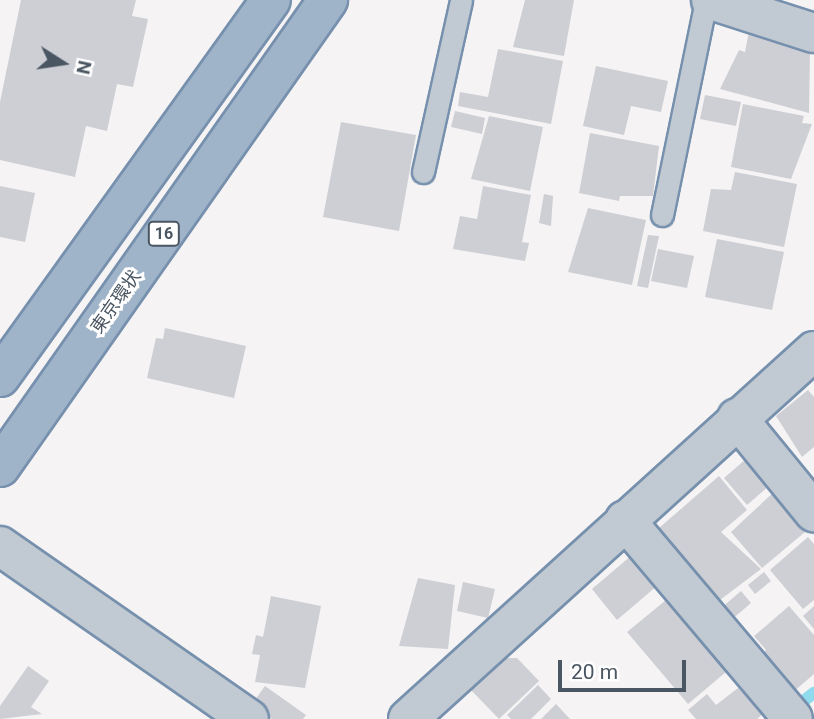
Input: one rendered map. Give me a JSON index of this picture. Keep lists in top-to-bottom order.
{
  "streets": {
    "highway": ["16", "東京環状"]
  },
  "scale_bar": "20 m",
  "north": "right"
}
